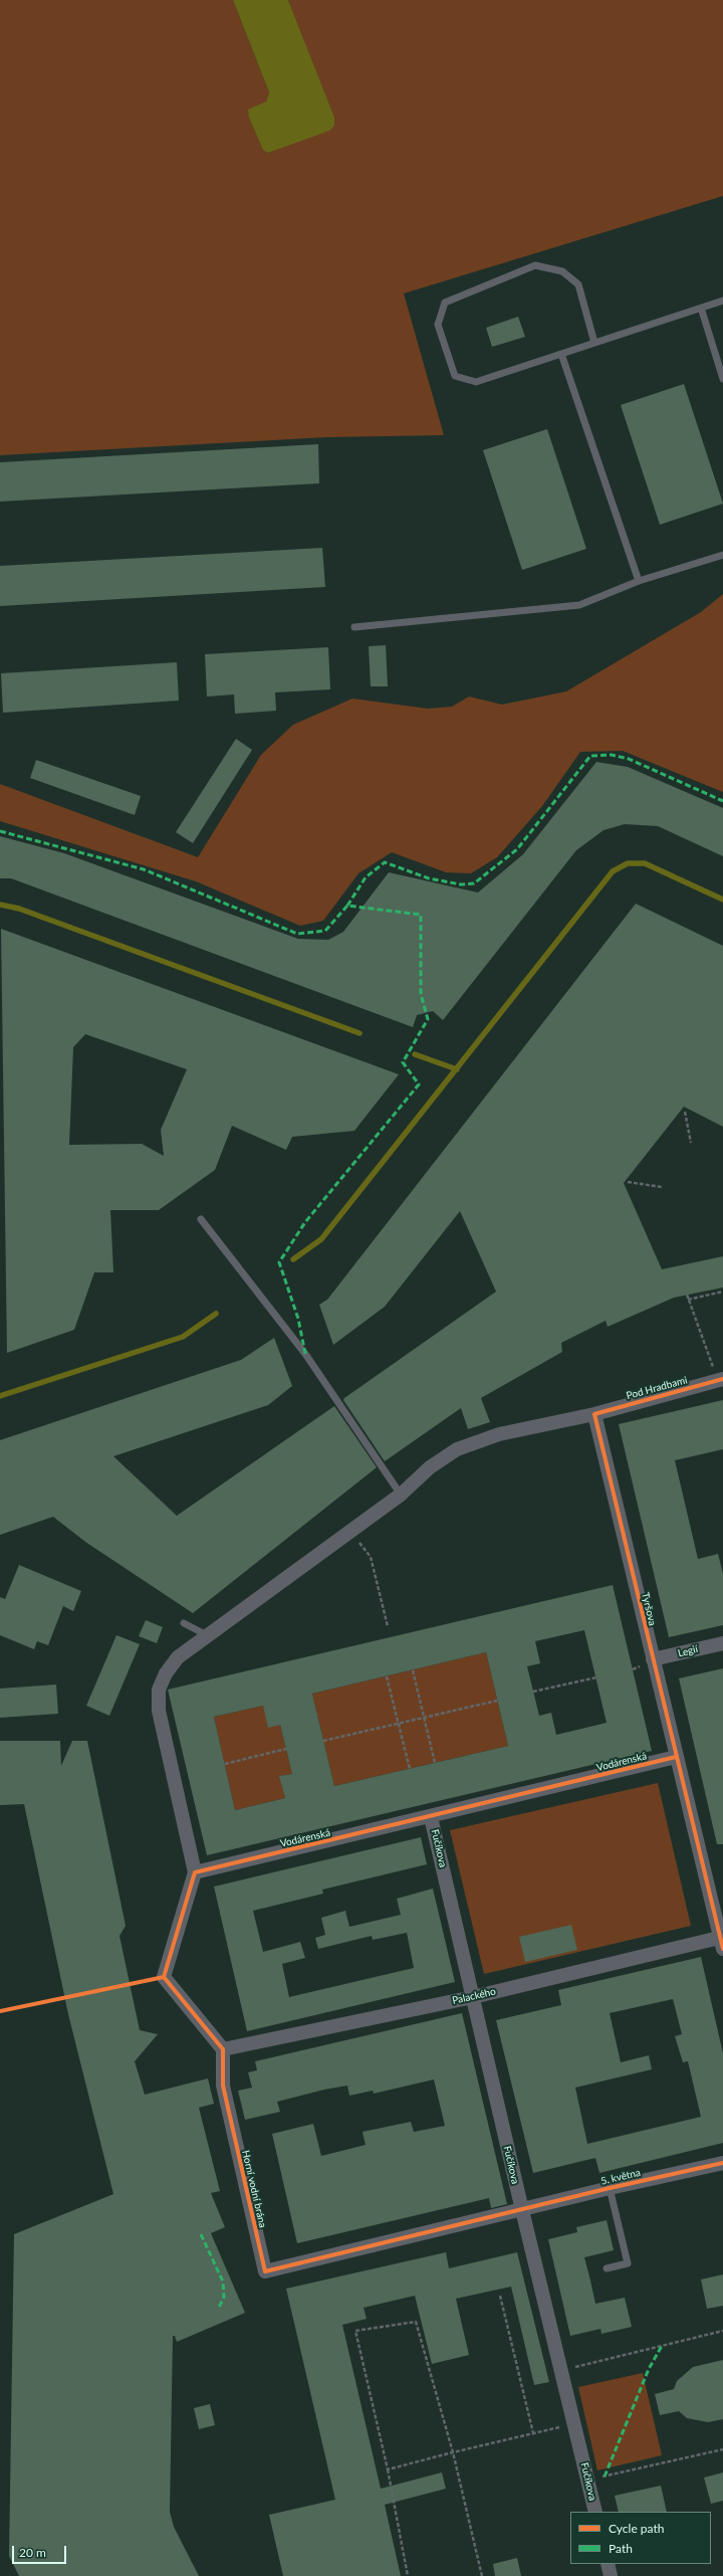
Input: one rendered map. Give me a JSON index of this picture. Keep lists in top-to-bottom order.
{
  "streets": {
    "street": [
      "Pod Hradbami",
      "Tyršova",
      "Legií",
      "Vodárenská",
      "Fučíkova",
      "Palackého",
      "5. května",
      "Horní vodní brána"
    ]
  },
  "crossings": [
    ["Pod Hradbami", "Tyršova"],
    ["Pod Hradbami", "Vodárenská"],
    ["Tyršova", "Legií"],
    ["Tyršova", "Vodárenská"],
    ["Tyršova", "Palackého"],
    ["Vodárenská", "Fučíkova"],
    ["Fučíkova", "Palackého"],
    ["Fučíkova", "5. května"],
    ["Fučíkova", "Horní vodní brána"],
    ["Palackého", "Horní vodní brána"],
    ["5. května", "Horní vodní brána"]
  ],
  "legend": ["Cycle path", "Path"],
  "scale_bar": "20 m"
}
